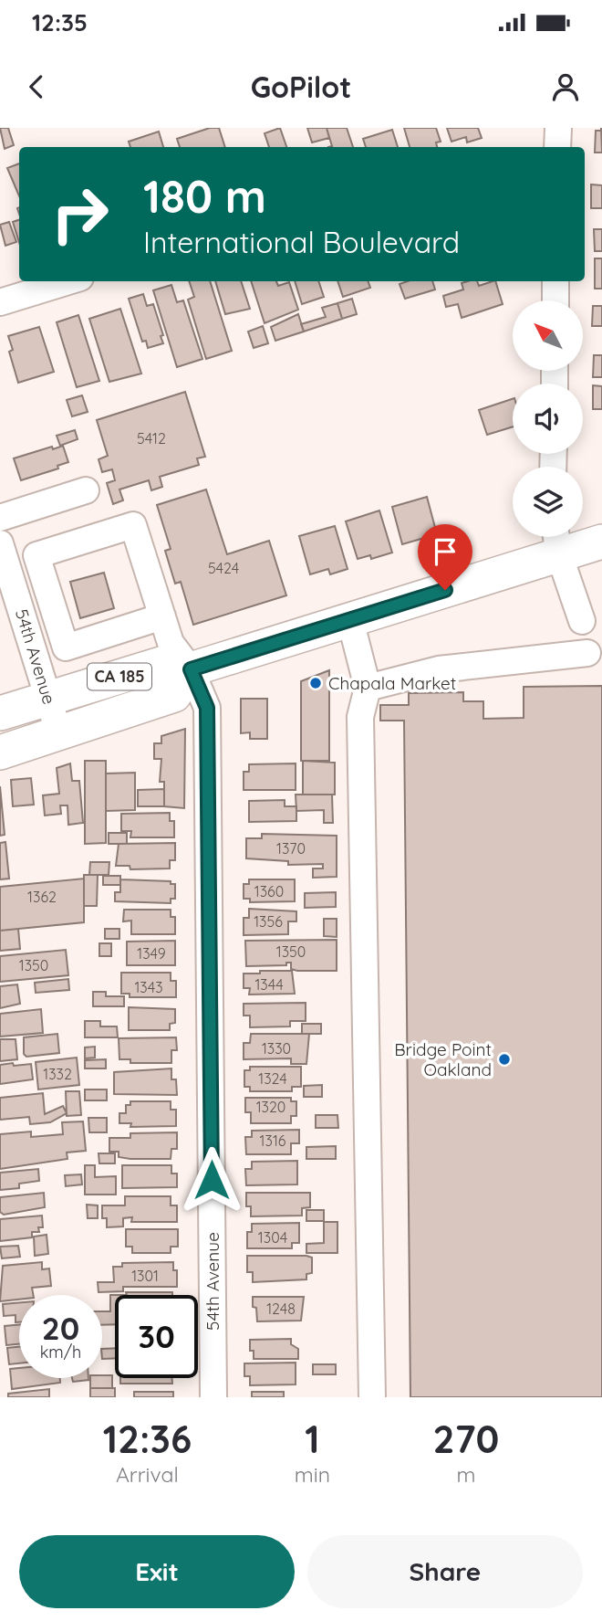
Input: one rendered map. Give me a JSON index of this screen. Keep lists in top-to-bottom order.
{
  "streets": {
    "main road": ["CA 185"],
    "street": ["54th Avenue"]
  },
  "crossings": [
    ["54th Avenue", "CA 185"]
  ],
  "places": ["Chapala Market", "Bridge Point Oakland"],
  "house_numbers": [
    "5412",
    "5424",
    "1370",
    "1360",
    "1362",
    "1356",
    "1350",
    "1349",
    "1350",
    "1344",
    "1343",
    "1330",
    "1332",
    "1324",
    "1320",
    "1316",
    "1304",
    "1301",
    "1248"
  ],
  "north": "top left",
  "page": {
    "status": "12:35",
    "header": "GoPilot",
    "turn": ["180 m", "International Boulevard"],
    "speed": "20 km/h",
    "limit": "30",
    "eta": [
      "12:36",
      "Arrival",
      "1",
      "min",
      "270",
      "m"
    ],
    "buttons": ["Exit", "Share"]
  }
}
